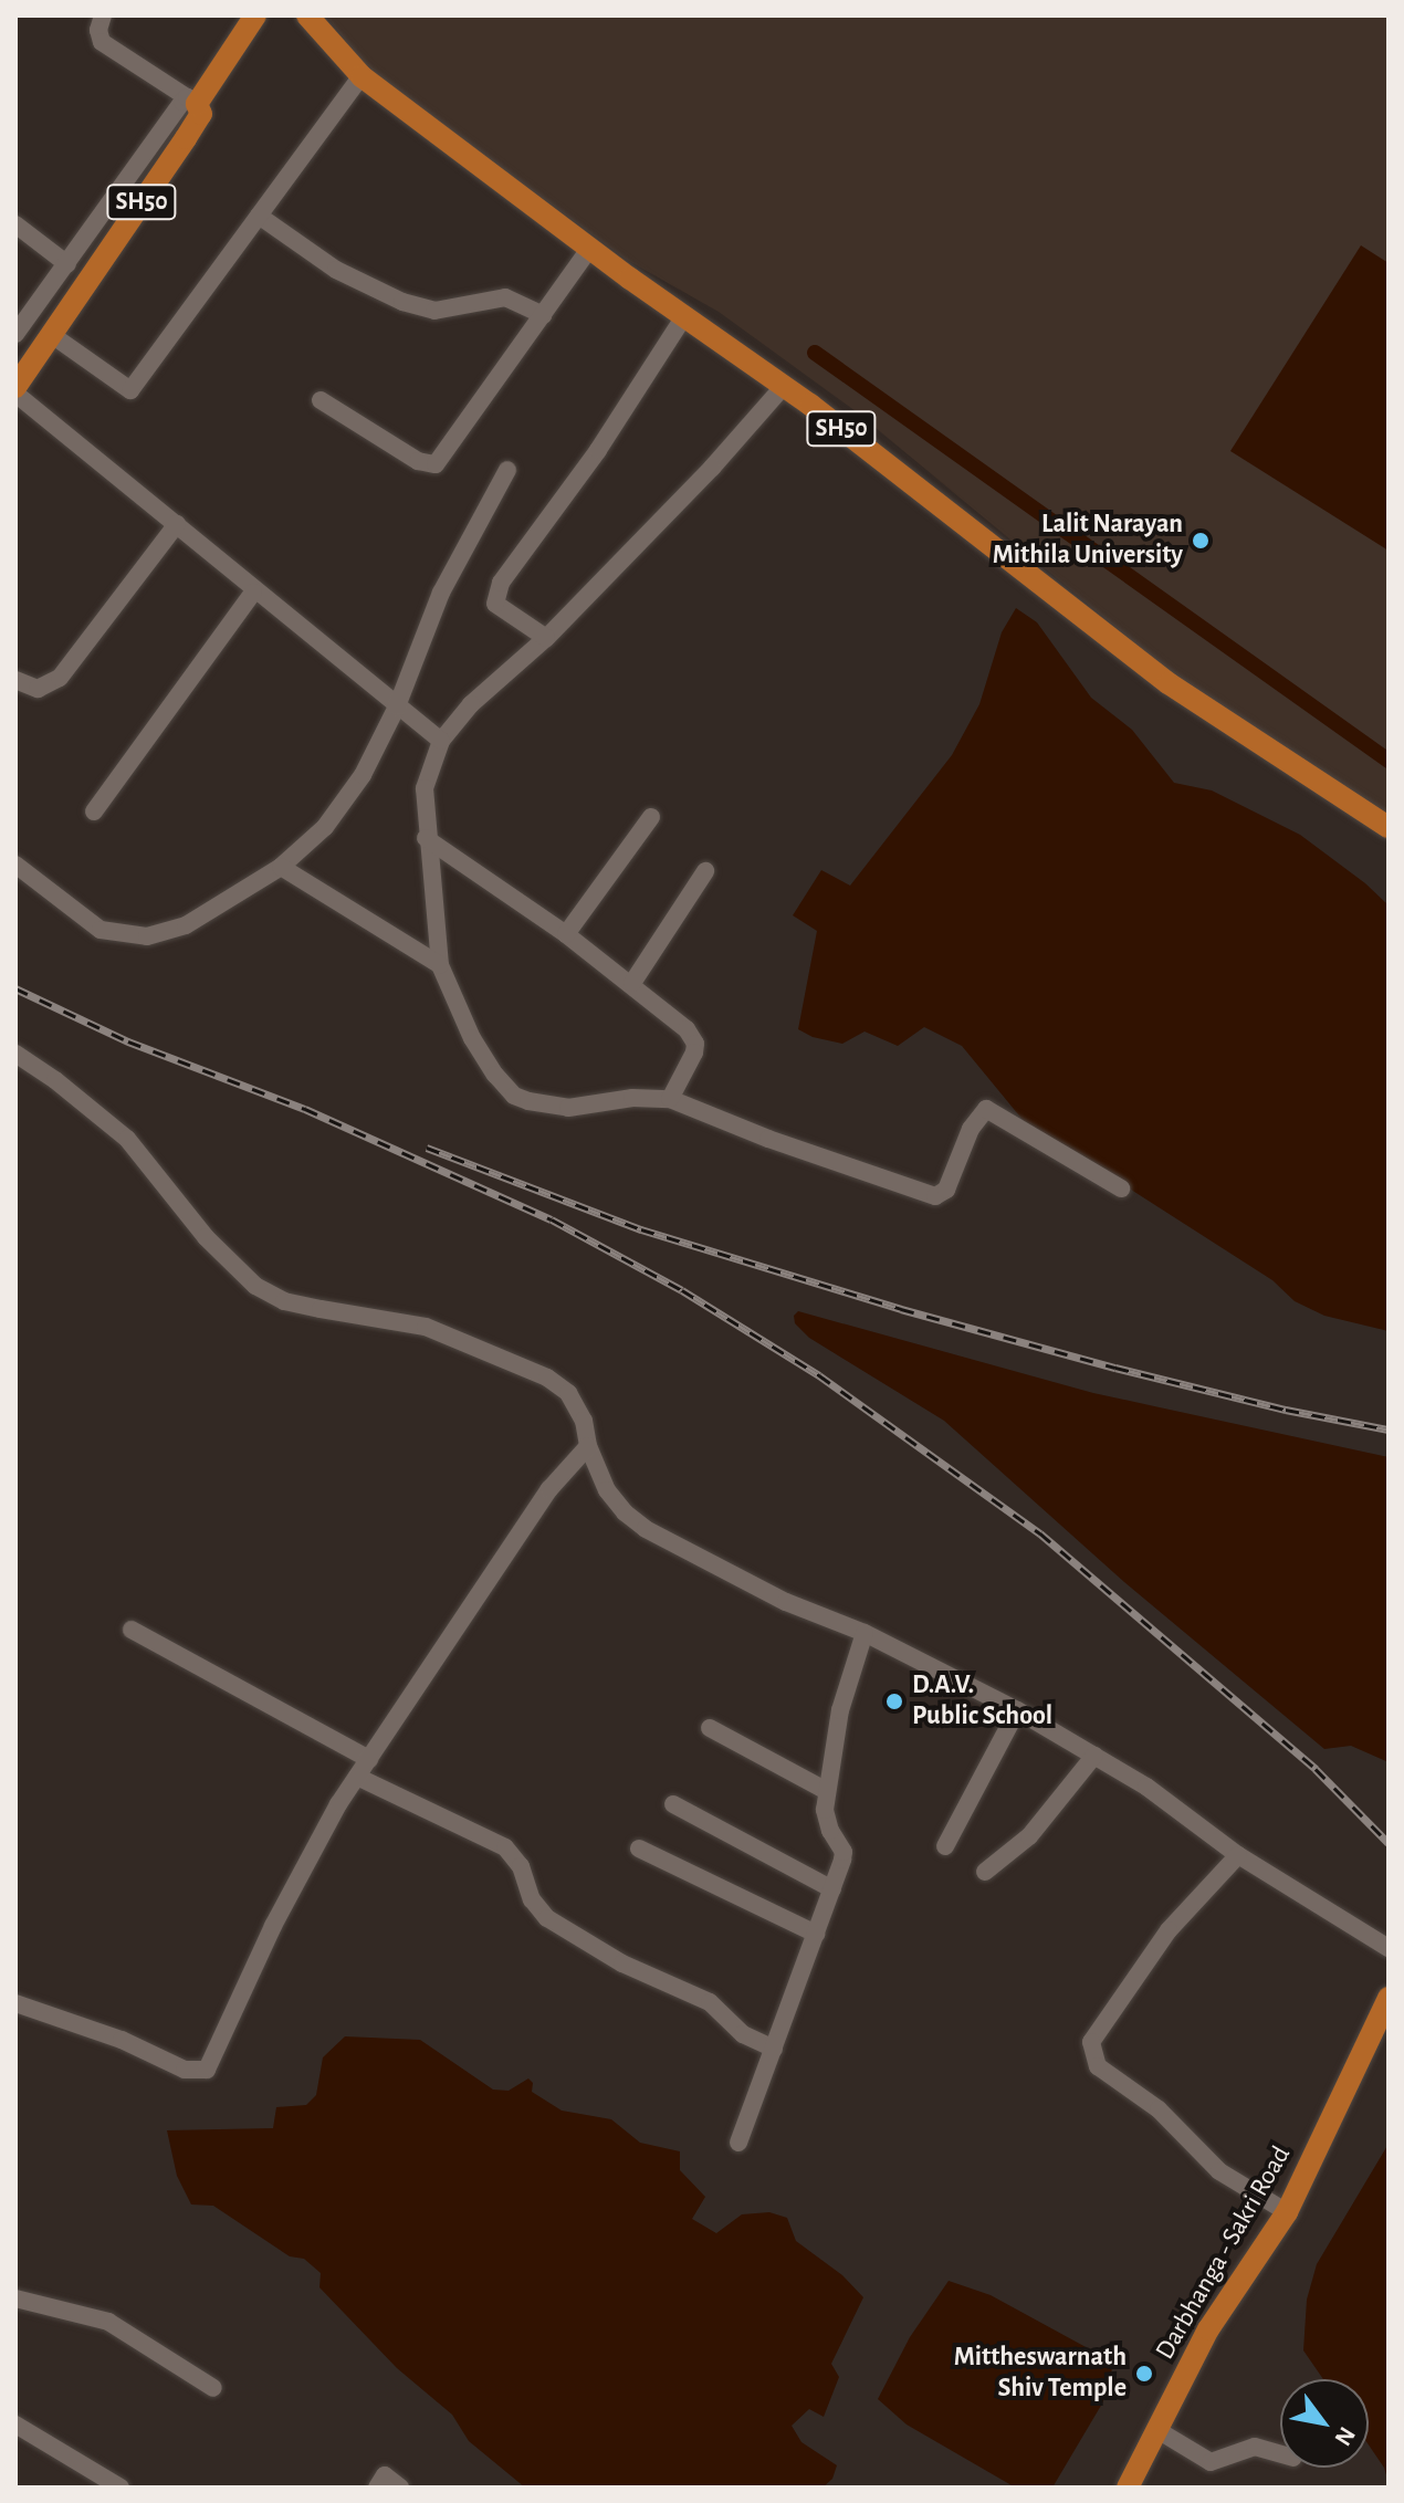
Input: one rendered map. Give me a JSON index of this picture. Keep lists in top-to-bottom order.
{
  "streets": {
    "main road": ["SH50", "Darbhanga - Sakri Road"]
  },
  "places": ["Lalit Narayan Mithila University", "D.A.V. Public School", "Mittheswarnath Shiv Temple"],
  "north": "bottom right"
}
